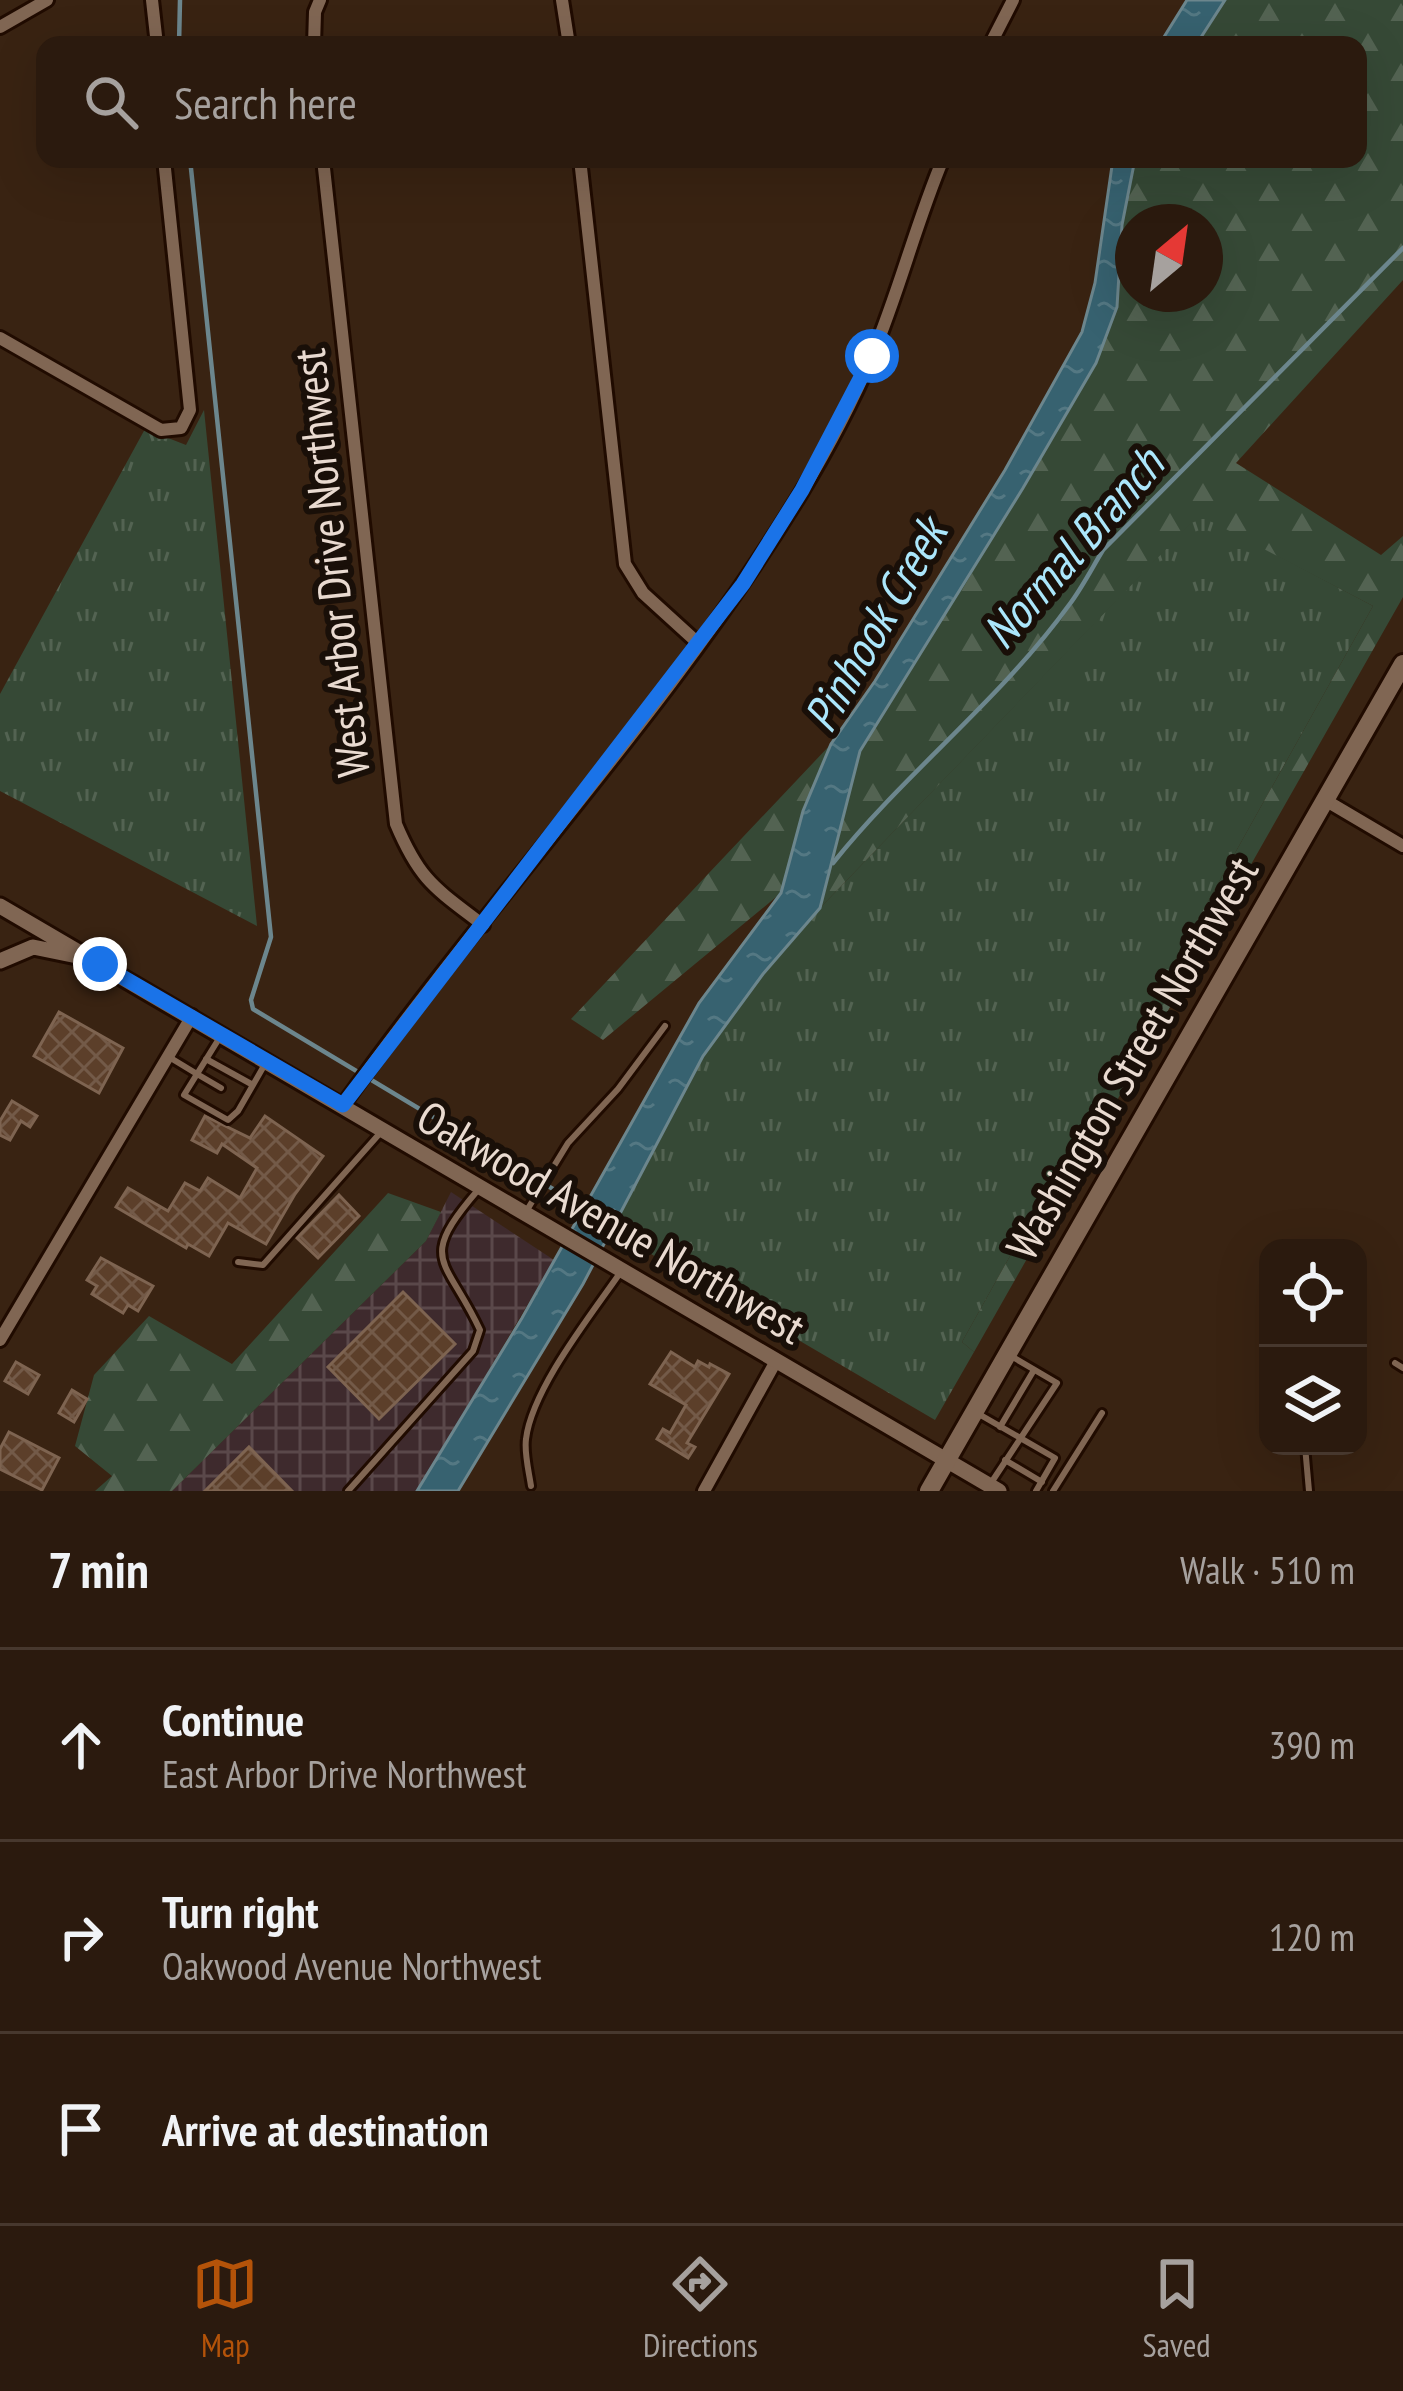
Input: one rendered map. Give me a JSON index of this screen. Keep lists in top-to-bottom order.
{
  "streets": {
    "main road": ["Washington Street Northwest"],
    "street": ["West Arbor Drive Northwest", "Oakwood Avenue Northwest"]
  },
  "crossings": [
    ["Washington Street Northwest", "Oakwood Avenue Northwest"]
  ],
  "water": ["Normal Branch", "Pinhook Creek"],
  "north": "top right",
  "page": {
    "search": "Search here",
    "heading": ["7 min", "Walk · 510 m"],
    "list": [
      ["Continue", "East Arbor Drive Northwest", "390 m"],
      ["Turn right", "Oakwood Avenue Northwest", "120 m"],
      "Arrive at destination"
    ],
    "nav": ["Map", "Directions", "Saved"]
  }
}
